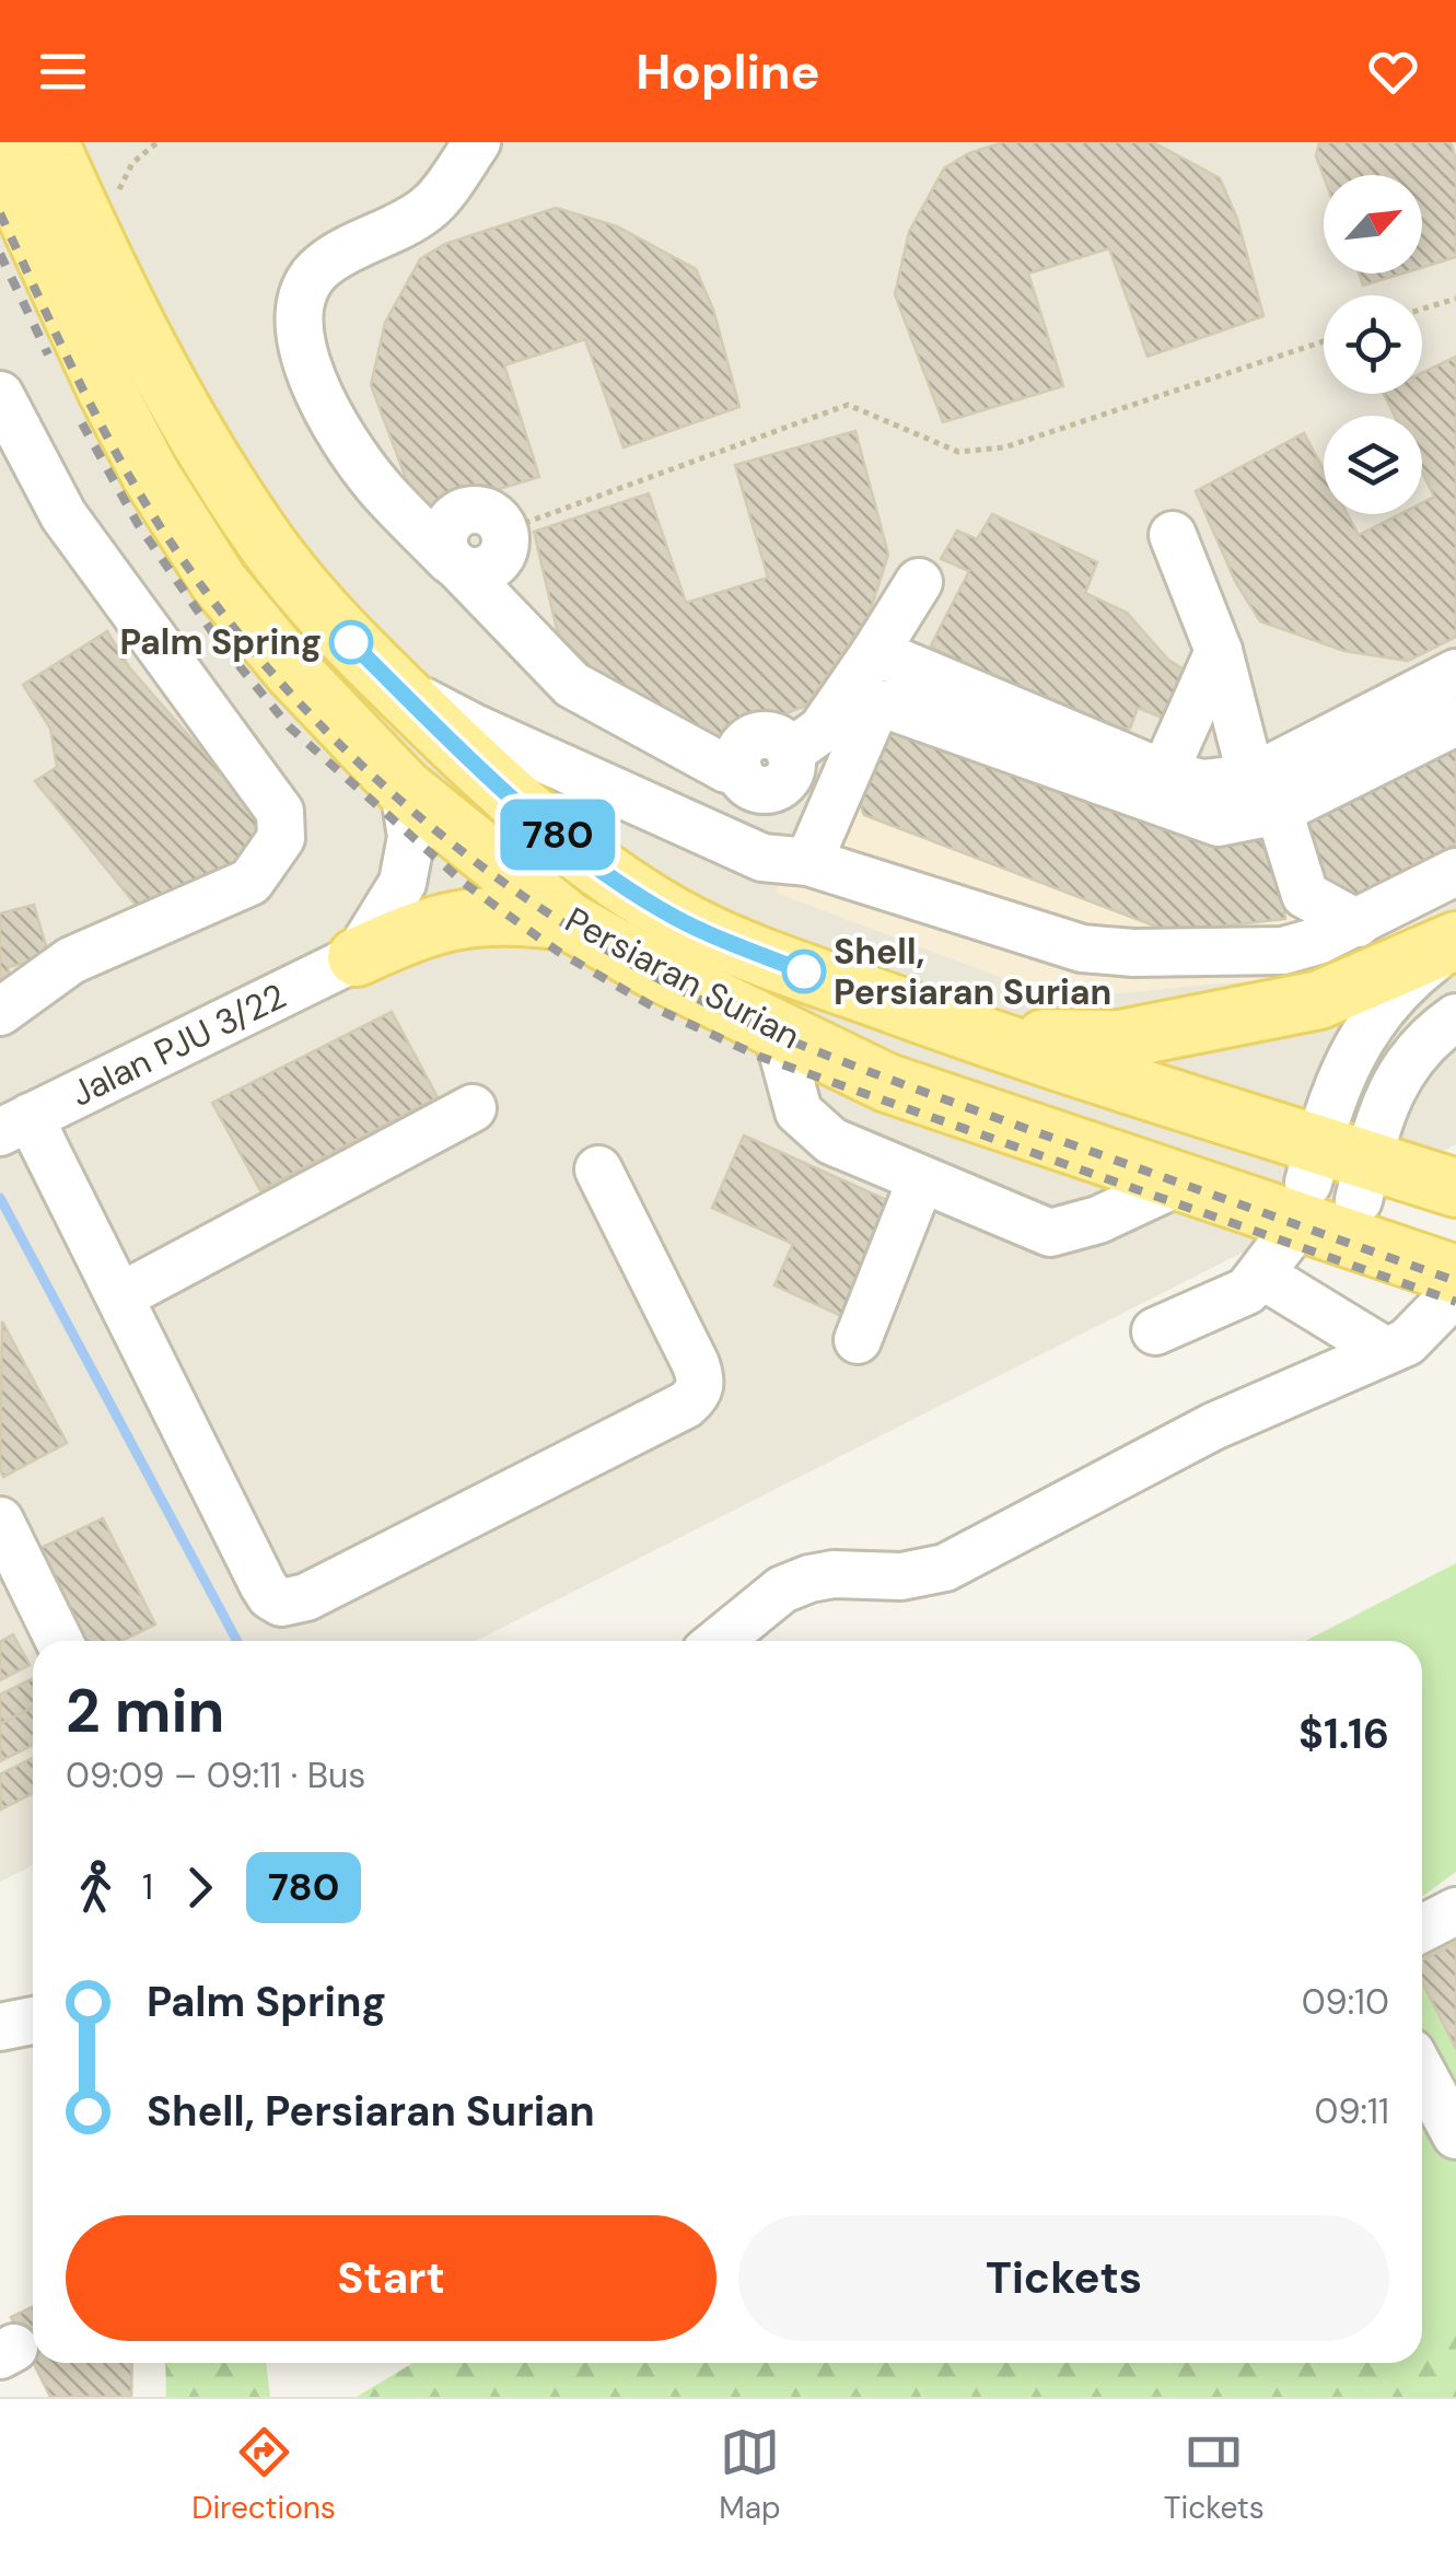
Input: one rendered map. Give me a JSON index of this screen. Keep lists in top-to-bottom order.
{
  "streets": {
    "main road": ["Persiaran Surian"],
    "street": ["Jalan PJU 3/22"]
  },
  "places": ["Palm Spring", "Shell, Persiaran Surian"],
  "lines": ["bus line 780"],
  "north": "top right",
  "page": {
    "header": "Hopline",
    "on_map": "780",
    "heading": ["2 min", "09:09 – 09:11 · Bus", "$1.16"],
    "legs": ["1", "780"],
    "list": [
      {
        "name": "Palm Spring",
        "value": "09:10"
      },
      {
        "name": "Shell, Persiaran Surian",
        "value": "09:11"
      }
    ],
    "buttons": ["Start", "Tickets"],
    "tabs": ["Directions", "Map", "Tickets"]
  }
}
